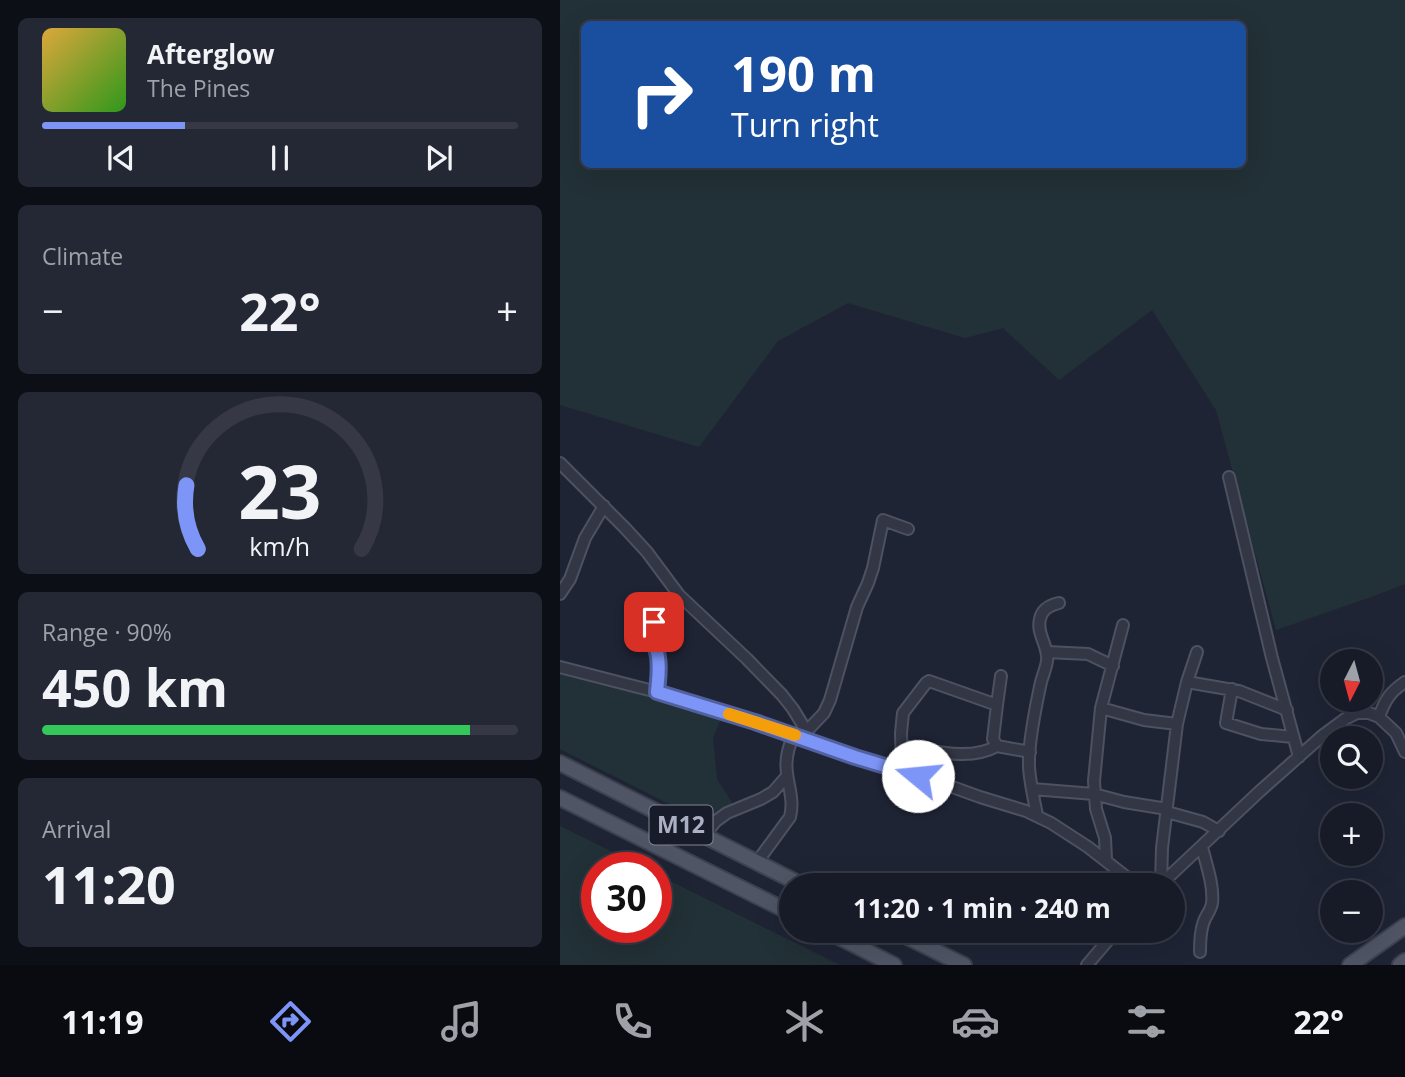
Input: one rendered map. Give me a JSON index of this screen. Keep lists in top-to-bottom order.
{
  "streets": {
    "main road": ["M12"]
  },
  "north": "bottom",
  "page": {
    "turn": ["190 m", "Turn right"],
    "song": ["Afterglow", "The Pines"],
    "tile": [
      "Climate",
      ["Range · 90%", "450 km"],
      ["Arrival", "11:20"]
    ],
    "heat": ["−", "22°", "+"],
    "map_buttons": ["+", "−"],
    "limit": "30",
    "trip": "11:20 · 1 min · 240 m",
    "tabs": ["11:19", "22°"],
    "gauge": ["23", "km/h"]
  }
}
